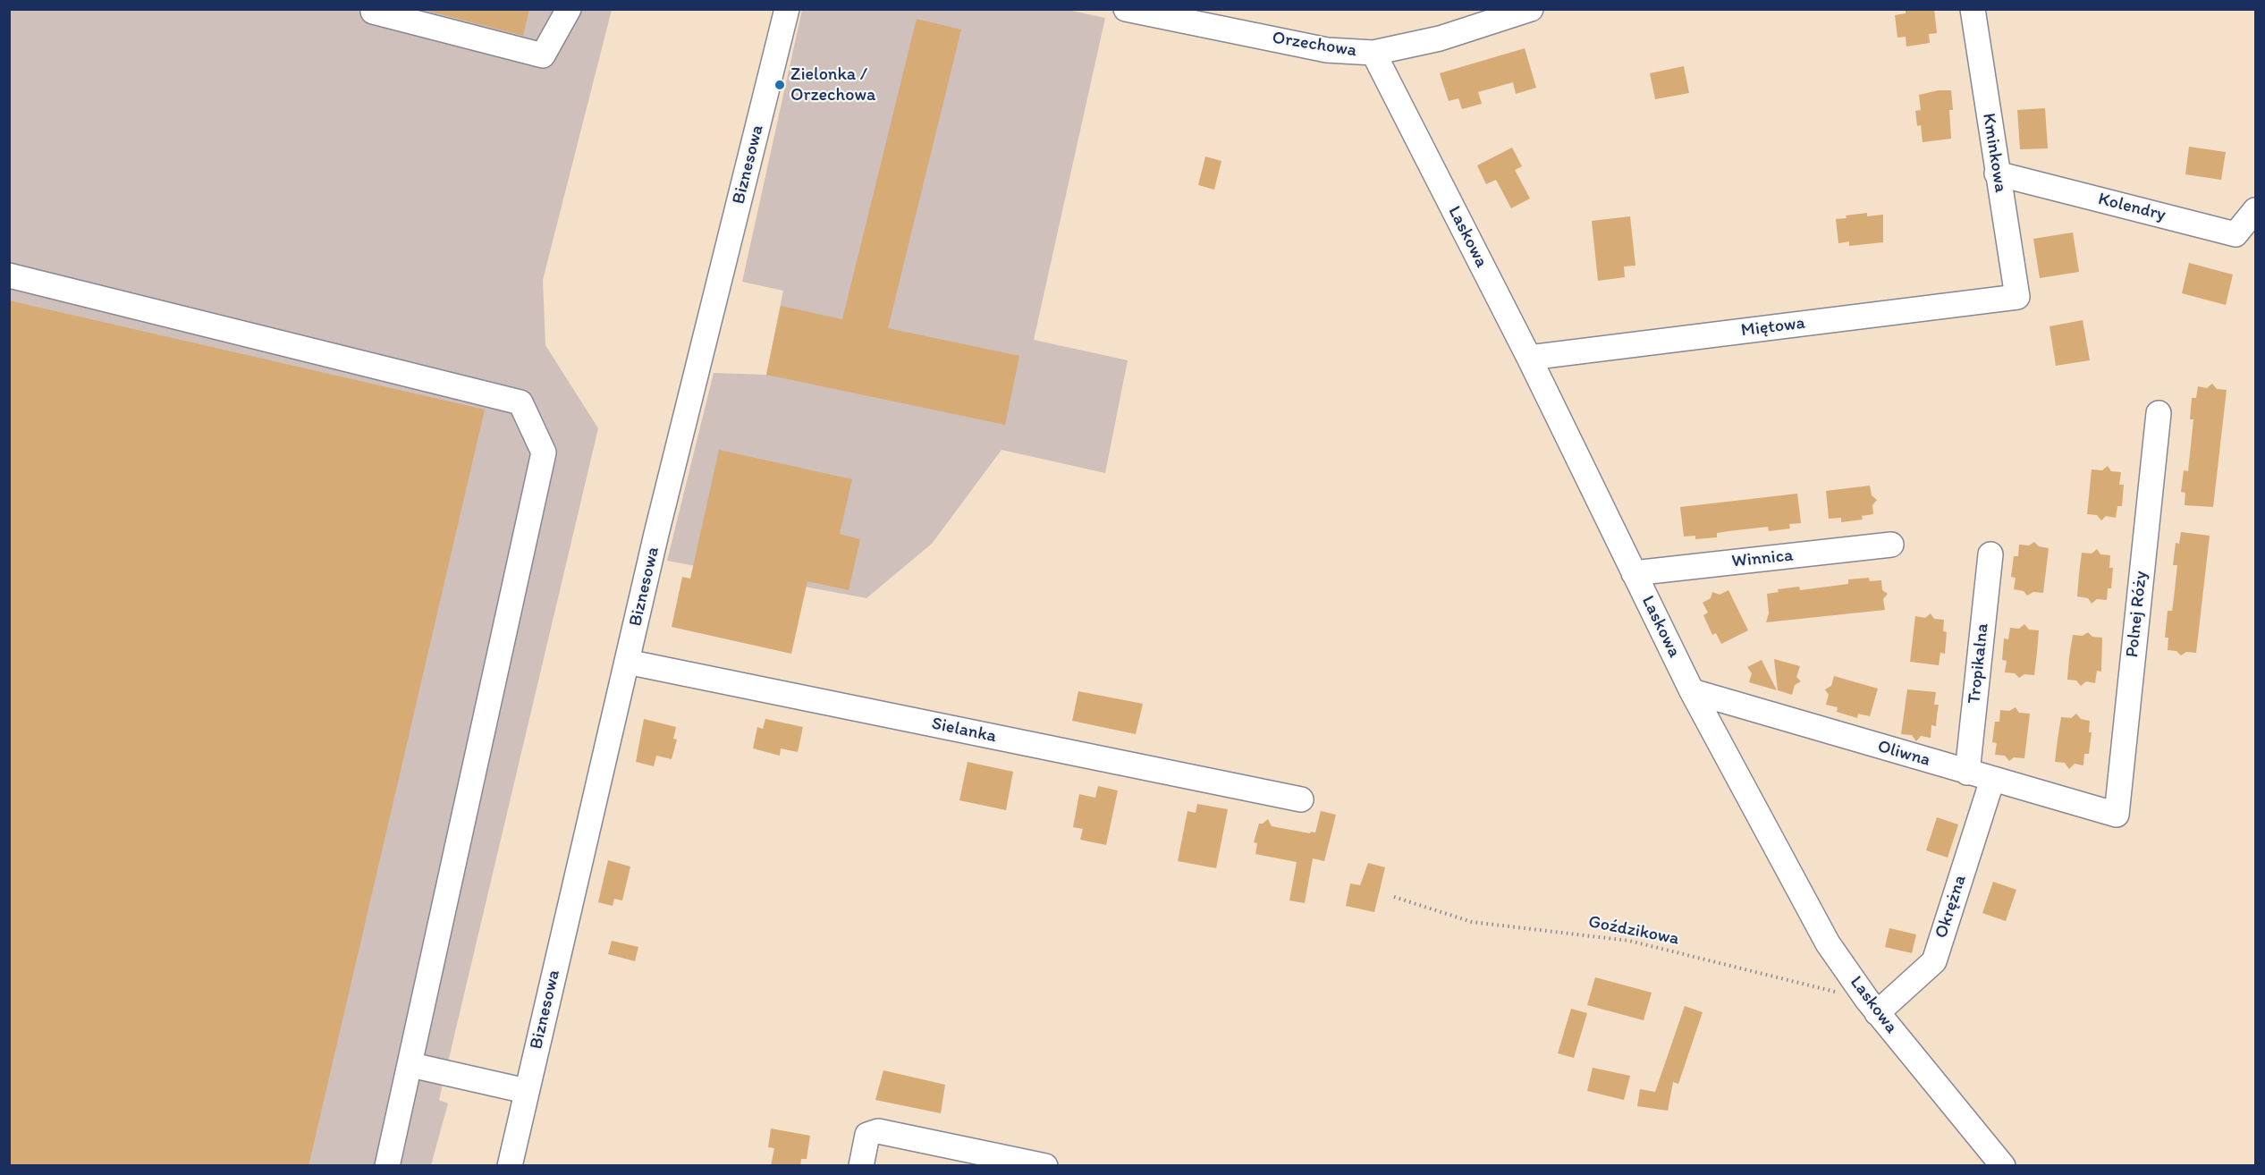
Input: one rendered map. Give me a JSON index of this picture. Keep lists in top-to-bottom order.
{
  "streets": {
    "street": [
      "Orzechowa",
      "Kminkowa",
      "Biznesowa",
      "Kolendry",
      "Laskowa",
      "Miętowa",
      "Winnica",
      "Polnej Róży",
      "Tropikalna",
      "Sielanka",
      "Oliwna",
      "Okrężna"
    ],
    "path": ["Goździkowa"]
  },
  "crossings": [
    ["Orzechowa", "Laskowa"],
    ["Kminkowa", "Kolendry"],
    ["Kminkowa", "Miętowa"],
    ["Biznesowa", "Sielanka"],
    ["Laskowa", "Miętowa"],
    ["Laskowa", "Winnica"],
    ["Laskowa", "Oliwna"],
    ["Laskowa", "Okrężna"],
    ["Laskowa", "Goździkowa"],
    ["Polnej Róży", "Oliwna"],
    ["Tropikalna", "Oliwna"],
    ["Oliwna", "Okrężna"],
    ["Okrężna", "Goździkowa"]
  ],
  "places": ["Zielonka / Orzechowa"]
}
